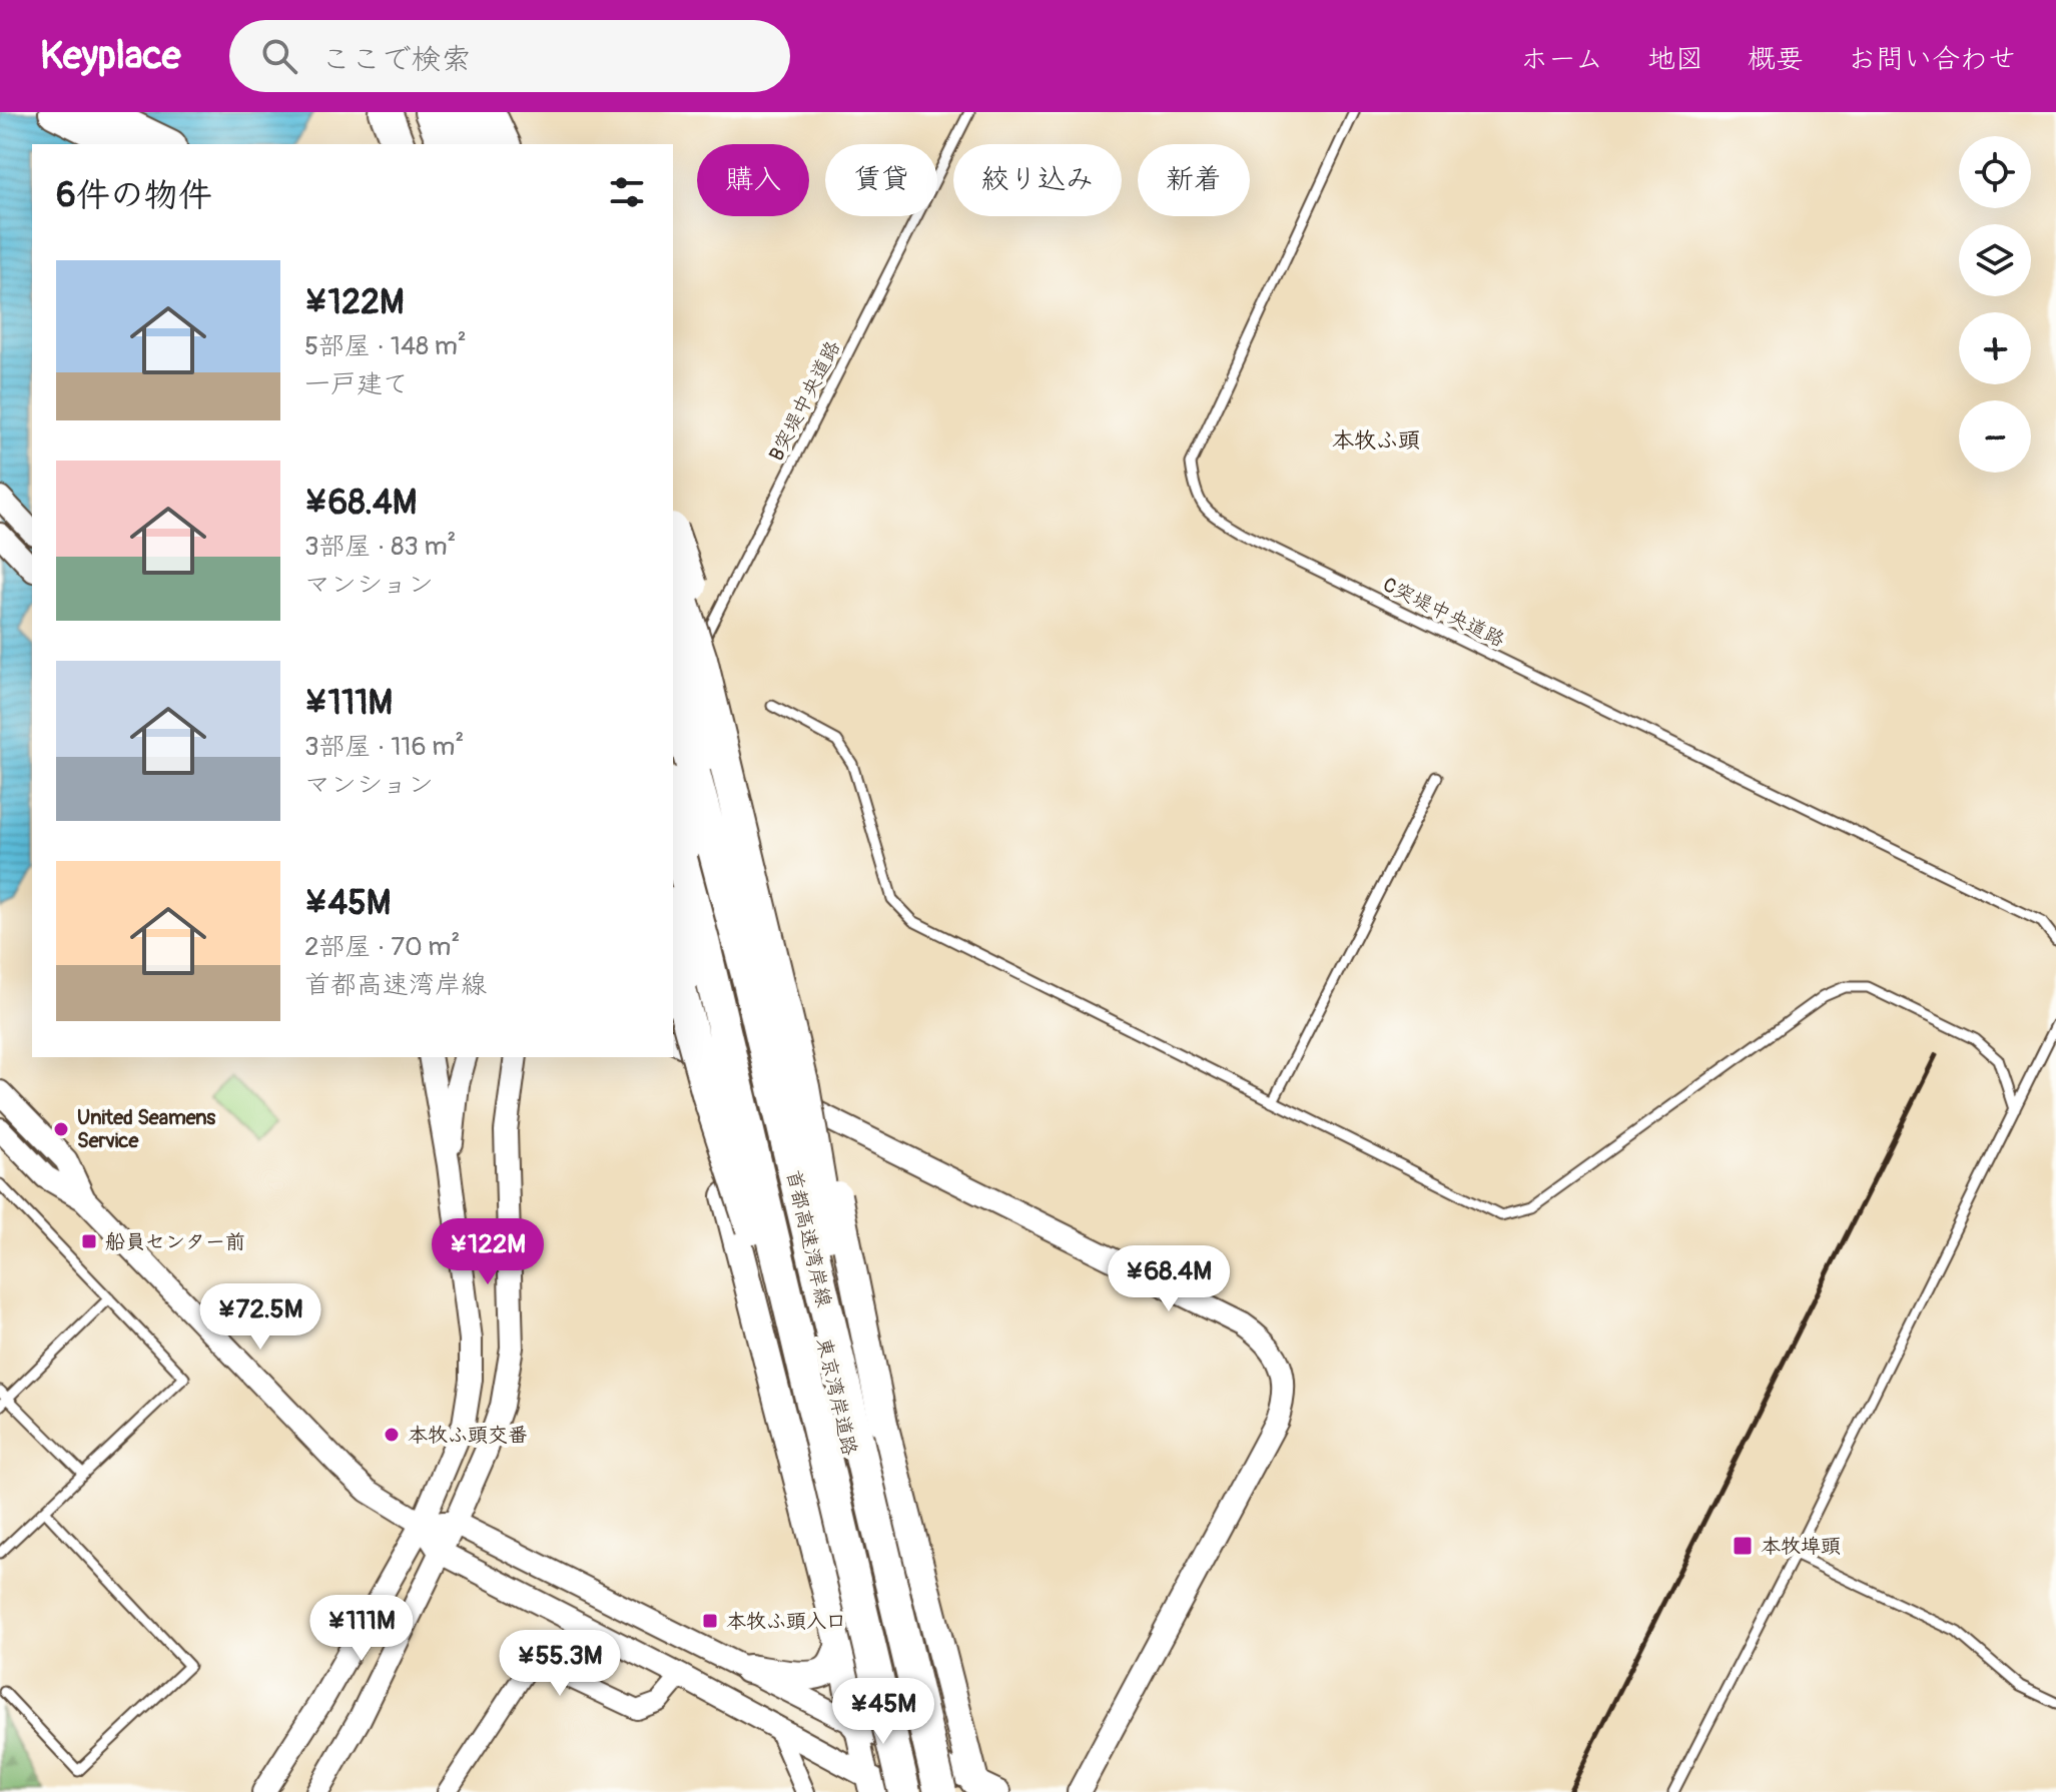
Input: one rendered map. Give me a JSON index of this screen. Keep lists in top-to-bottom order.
{
  "streets": {
    "highway": ["首都高速湾岸線", "東京湾岸道路"],
    "lane": ["B突堤中央道路", "C突堤中央道路"]
  },
  "districts": ["本牧ふ頭"],
  "places": {
    "other": ["United Seamens Service", "本牧ふ頭交番"],
    "transit": ["船員センター前", "本牧埠頭", "本牧ふ頭入口"]
  },
  "page": {
    "header": "Keyplace",
    "search": "ここで検索",
    "nav": [
      "ホーム",
      "地図",
      "概要",
      "お問い合わせ"
    ],
    "map_buttons": ["+", "−"],
    "chip": [
      "購入",
      "賃貸",
      "絞り込み",
      "新着"
    ],
    "heading": "6件の物件",
    "list": [
      {
        "name": "¥122M",
        "note": "5部屋 · 148 m² · 一戸建て"
      },
      {
        "name": "¥68.4M",
        "note": "3部屋 · 83 m² · マンション"
      },
      {
        "name": "¥111M",
        "note": "3部屋 · 116 m² · マンション"
      },
      {
        "name": "¥45M",
        "note": "2部屋 · 70 m² · 首都高速湾岸線"
      }
    ],
    "price": [
      "¥122M",
      "¥68.4M",
      "¥72.5M",
      "¥111M",
      "¥55.3M",
      "¥45M"
    ]
  }
}
